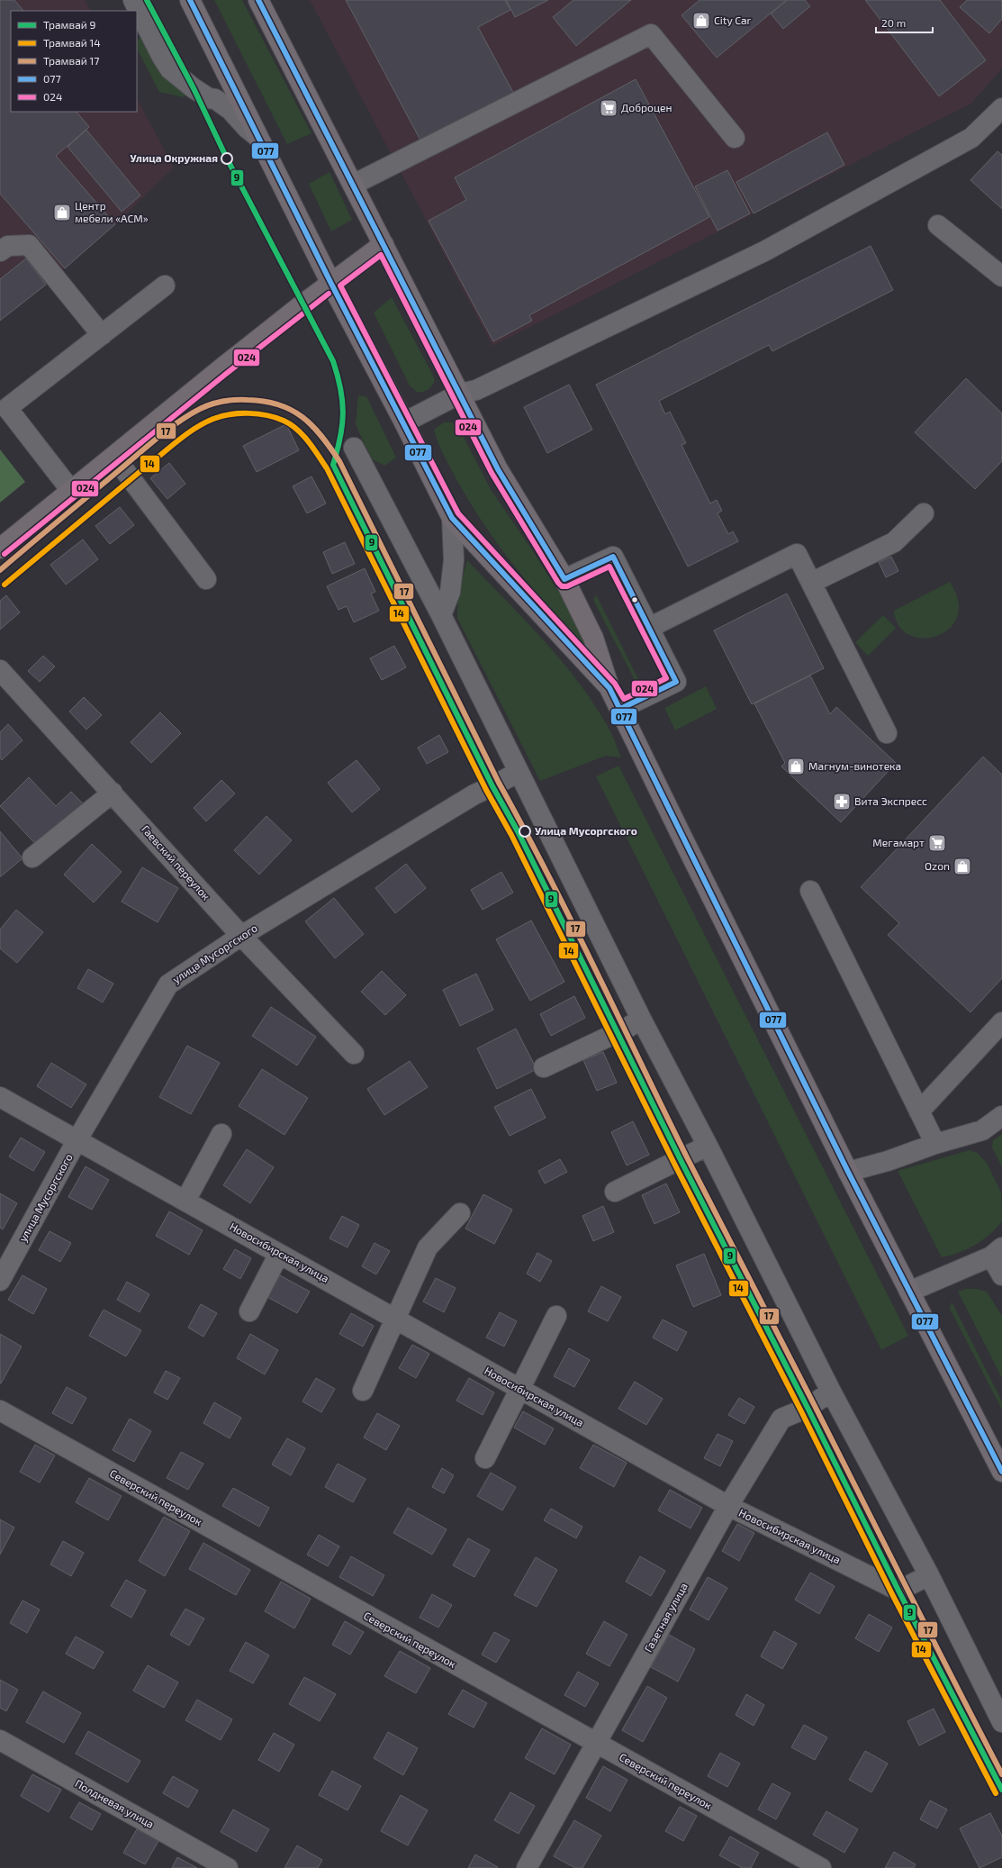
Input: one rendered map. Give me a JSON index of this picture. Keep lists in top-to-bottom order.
{
  "streets": {
    "street": [
      "Гаевский переулок",
      "улица Мусоргского",
      "Новосибирская улица",
      "Северский переулок",
      "Газетная улица",
      "Полдневая улица"
    ]
  },
  "crossings": [
    ["Гаевский переулок", "улица Мусоргского"],
    ["улица Мусоргского", "Новосибирская улица"],
    ["Новосибирская улица", "Газетная улица"],
    ["Северский переулок", "Газетная улица"]
  ],
  "places": {
    "shop": [
      "City Car",
      "Центр мебели «АСМ»",
      "Магнум-винотека",
      "Ozon"
    ],
    "supermarket": ["Доброцен", "Мегамарт"],
    "other": ["Улица Окружная", "Улица Мусоргского"],
    "pharmacy": ["Вита Экспресс"]
  },
  "lines": [
    "tram line 9",
    "transit line 077",
    "transit line 024",
    "tram line 17",
    "tram line 14"
  ],
  "legend": [
    "Трамвай 9",
    "Трамвай 14",
    "Трамвай 17",
    "077",
    "024"
  ],
  "scale_bar": "20 m"
}
